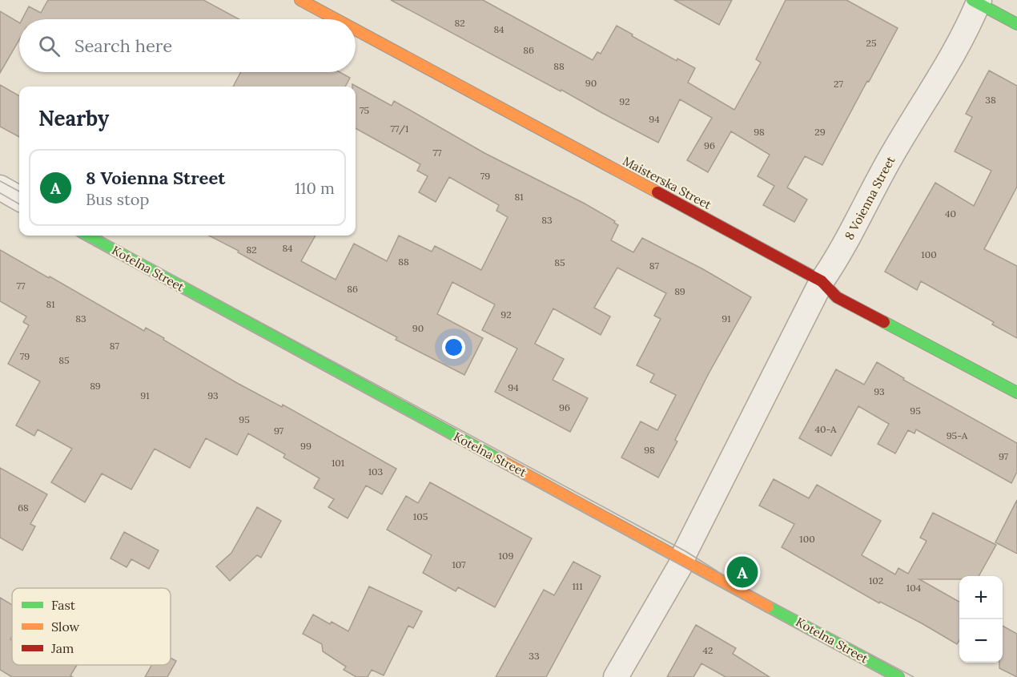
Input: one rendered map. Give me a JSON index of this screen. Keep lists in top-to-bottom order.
{
  "streets": {
    "street": ["Maisterska Street", "8 Voienna Street", "Kotelna Street"]
  },
  "crossings": [
    ["Maisterska Street", "8 Voienna Street"],
    ["8 Voienna Street", "Kotelna Street"]
  ],
  "house_numbers": [
    "82",
    "84",
    "25",
    "86",
    "88",
    "90",
    "27",
    "38",
    "92",
    "75",
    "94",
    "77/1",
    "98",
    "29",
    "96",
    "77",
    "79",
    "81",
    "40",
    "83",
    "84",
    "82",
    "100",
    "88",
    "85",
    "87",
    "77",
    "86",
    "89",
    "81",
    "92",
    "83",
    "91",
    "90",
    "87",
    "79",
    "85",
    "89",
    "94",
    "93",
    "91",
    "93",
    "96",
    "95",
    "95",
    "40-А",
    "97",
    "95-А",
    "99",
    "98",
    "97",
    "101",
    "103",
    "68",
    "105",
    "100",
    "109",
    "107",
    "102",
    "111",
    "104",
    "42",
    "33"
  ],
  "legend": ["Fast", "Slow", "Jam"],
  "page": {
    "search": "Search here",
    "heading": "Nearby",
    "list": [
      {
        "mark": "A",
        "name": "8 Voienna Street",
        "note": "Bus stop",
        "value": "110 m"
      }
    ],
    "pins": "A",
    "map_buttons": ["+", "−"]
  }
}
